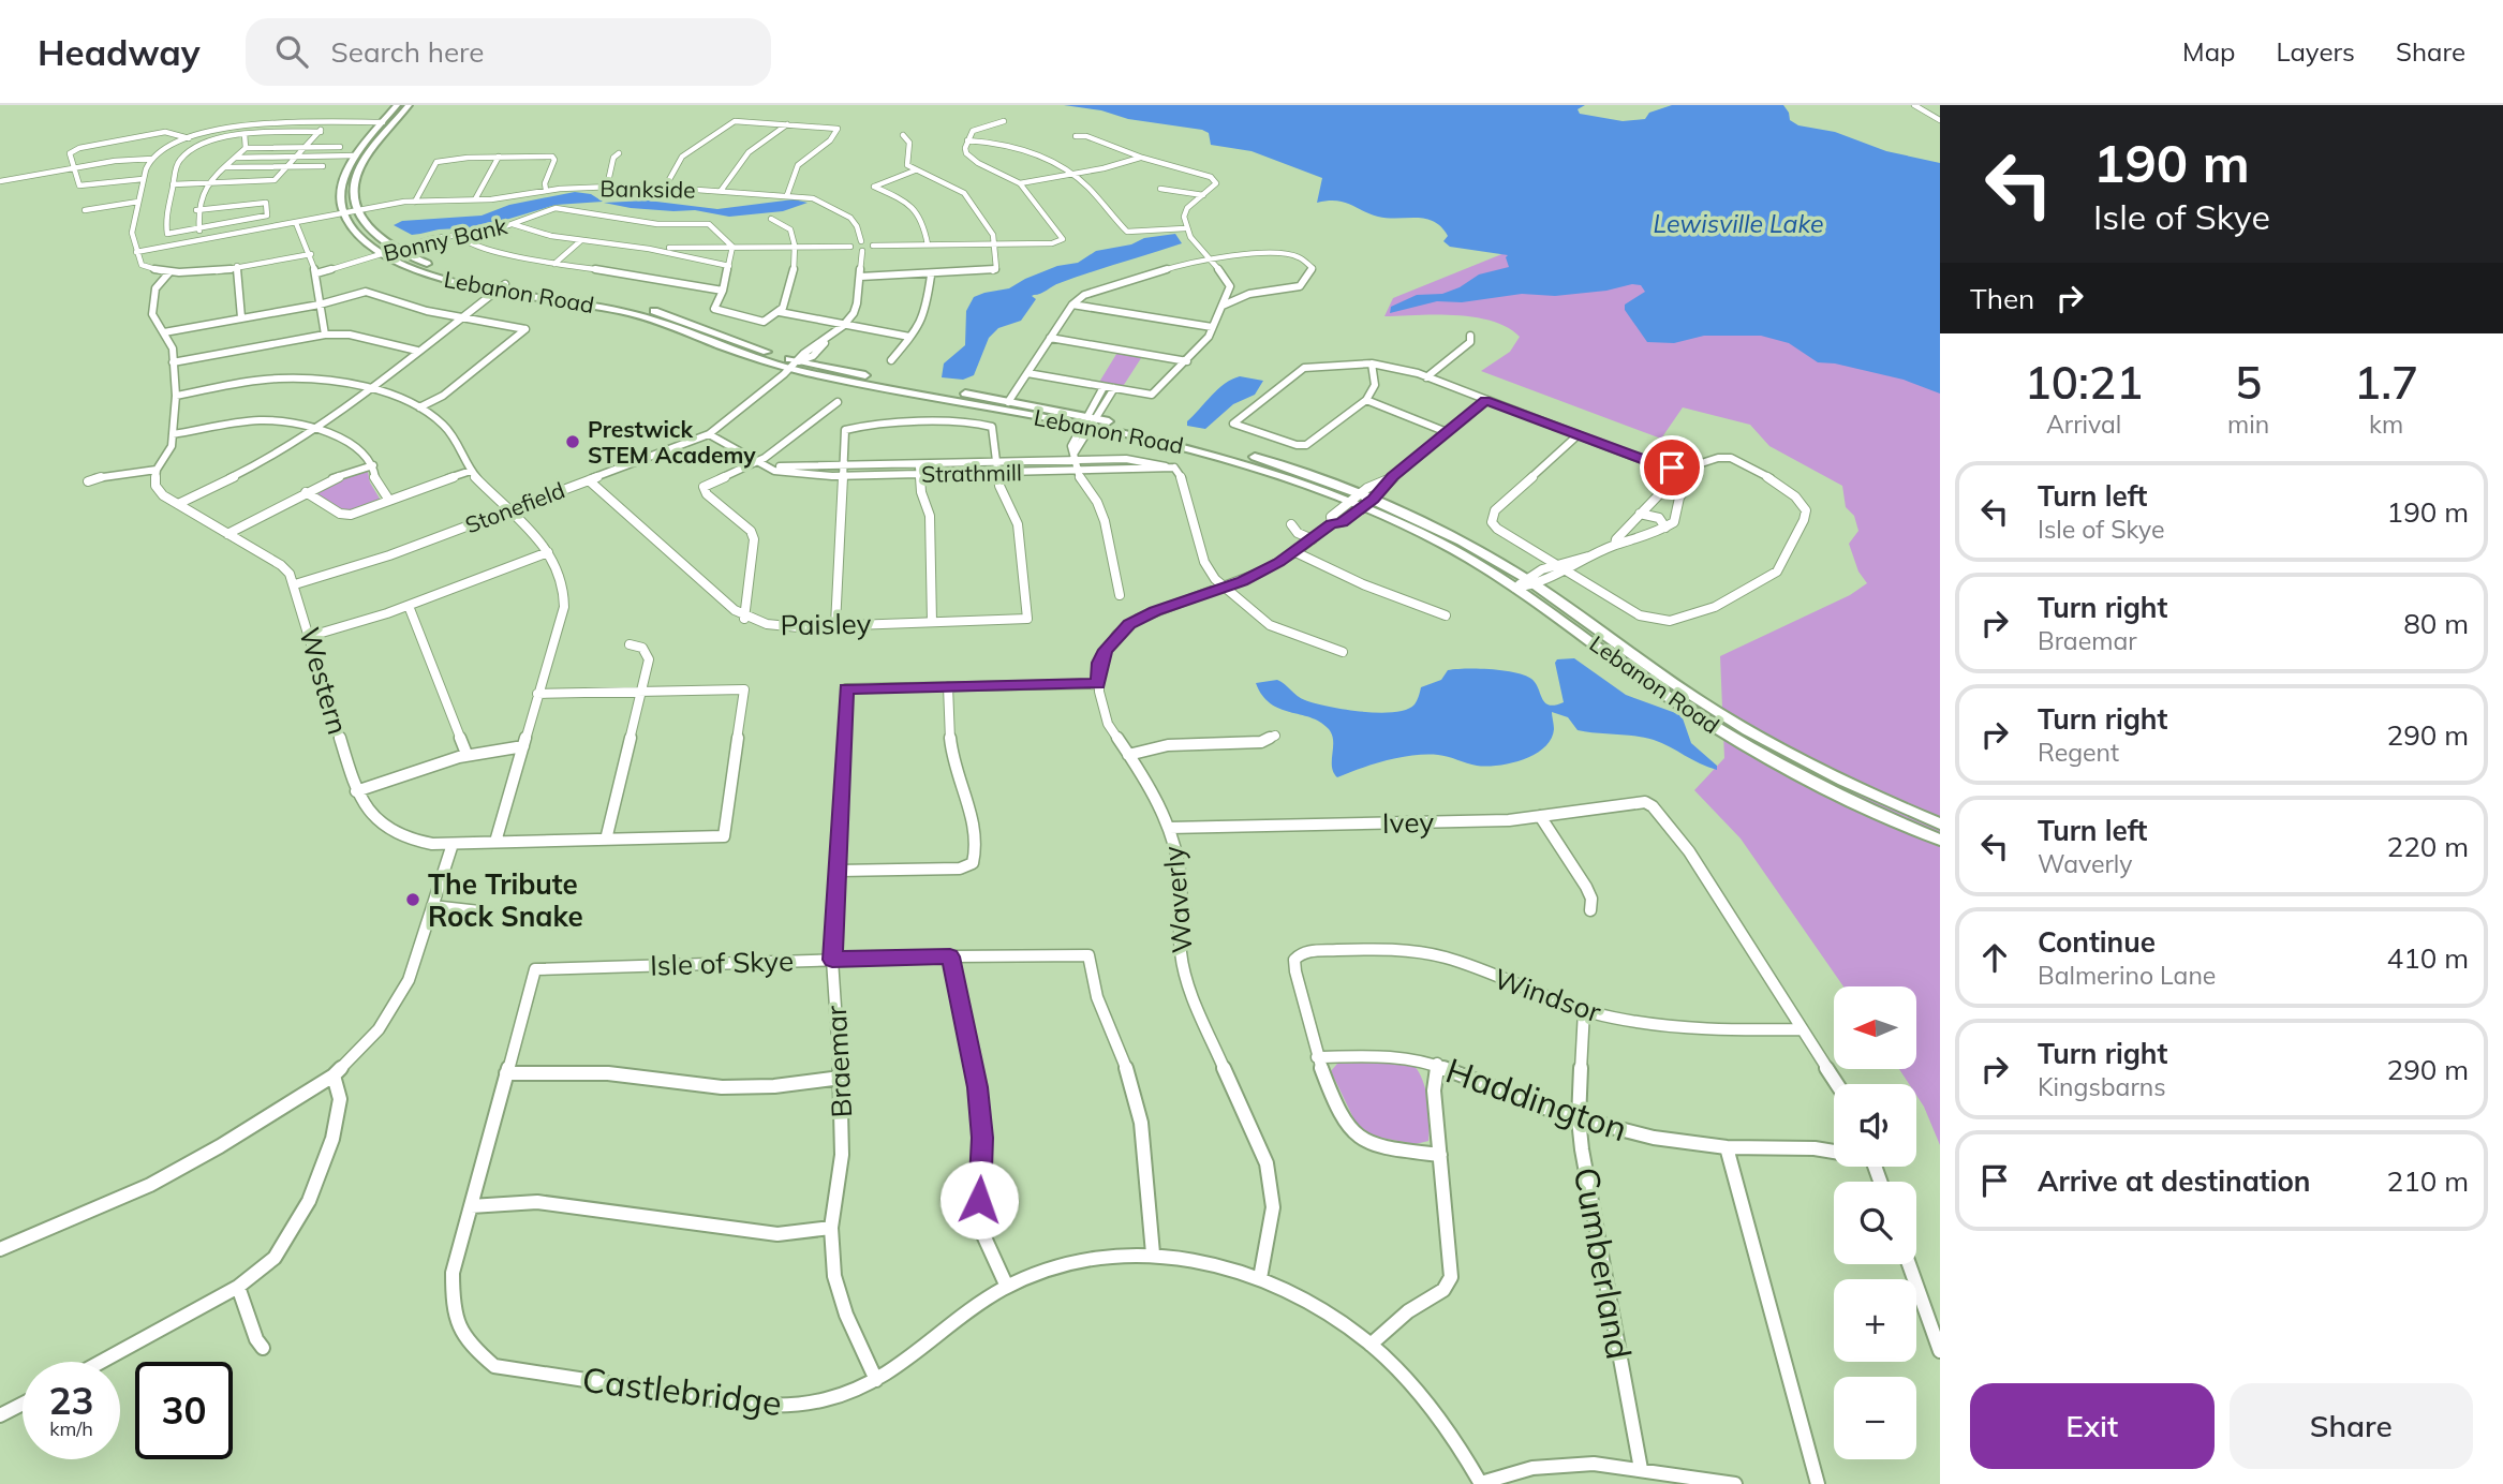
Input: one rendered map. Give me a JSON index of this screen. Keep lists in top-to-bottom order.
{
  "streets": {
    "main road": ["Lebanon Road"],
    "street": [
      "Bankside",
      "Bonny Bank",
      "Strathmill",
      "Stonefield",
      "Paisley",
      "Western",
      "Ivey",
      "Waverly",
      "Isle of Skye",
      "Windsor",
      "Braemar",
      "Haddington",
      "Cumberland",
      "Castlebridge"
    ]
  },
  "crossings": [
    ["Bankside", "Lebanon Road"],
    ["Bonny Bank", "Lebanon Road"],
    ["Lebanon Road", "Stonefield"],
    ["Lebanon Road", "Waverly"],
    ["Strathmill", "Stonefield"],
    ["Strathmill", "Paisley"],
    ["Stonefield", "Paisley"],
    ["Stonefield", "Western"],
    ["Ivey", "Waverly"],
    ["Ivey", "Windsor"],
    ["Waverly", "Castlebridge"],
    ["Isle of Skye", "Braemar"],
    ["Isle of Skye", "Castlebridge"],
    ["Windsor", "Haddington"],
    ["Windsor", "Cumberland"],
    ["Braemar", "Castlebridge"],
    ["Haddington", "Cumberland"]
  ],
  "water": ["Lewisville Lake"],
  "places": ["Prestwick STEM Academy", "The Tribute Rock Snake"],
  "north": "left",
  "page": {
    "header": "Headway",
    "search": "Search here",
    "nav": ["Map", "Layers", "Share"],
    "turn": ["190 m", "Isle of Skye"],
    "then": "Then",
    "eta": [
      "10:21",
      "Arrival",
      "5",
      "min",
      "1.7",
      "km"
    ],
    "list": [
      {
        "name": "Turn left",
        "note": "Isle of Skye",
        "value": "190 m"
      },
      {
        "name": "Turn right",
        "note": "Braemar",
        "value": "80 m"
      },
      {
        "name": "Turn right",
        "note": "Regent",
        "value": "290 m"
      },
      {
        "name": "Turn left",
        "note": "Waverly",
        "value": "220 m"
      },
      {
        "name": "Continue",
        "note": "Balmerino Lane",
        "value": "410 m"
      },
      {
        "name": "Turn right",
        "note": "Kingsbarns",
        "value": "290 m"
      },
      {
        "name": "Arrive at destination",
        "value": "210 m"
      }
    ],
    "map_buttons": ["+", "−"],
    "speed": "23 km/h",
    "limit": "30",
    "buttons": ["Exit", "Share"]
  }
}
